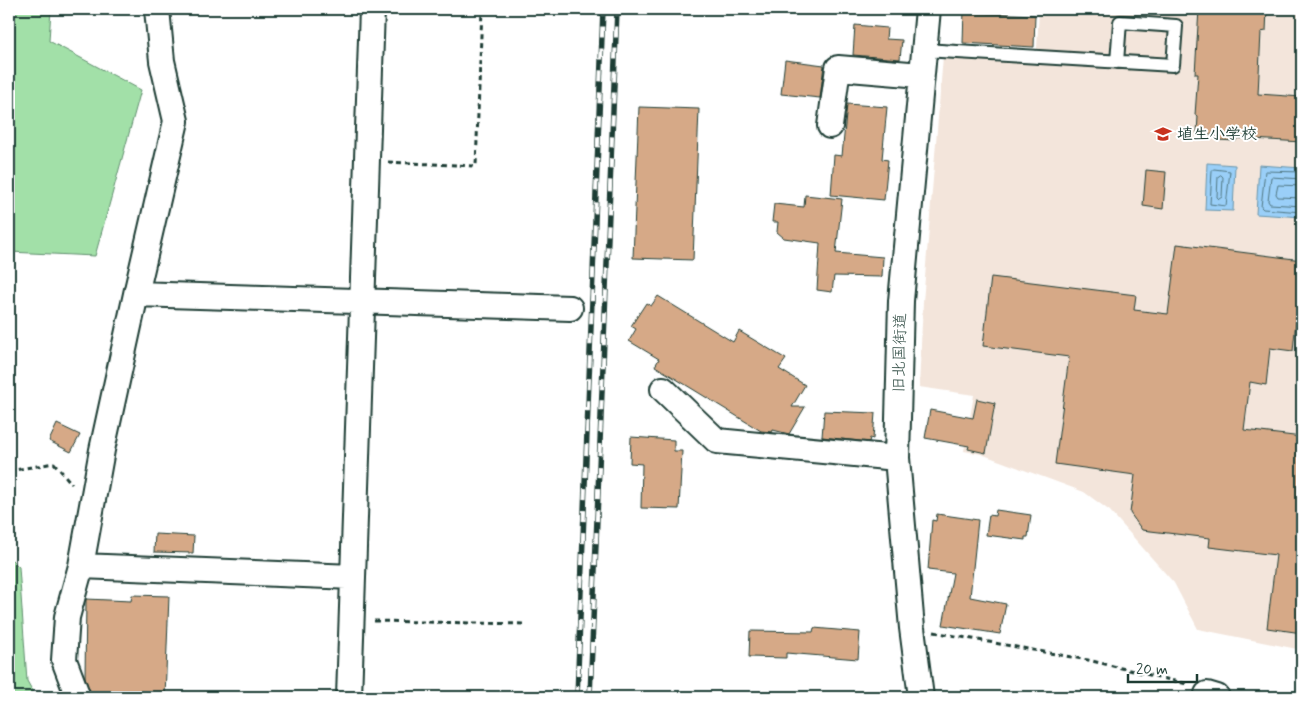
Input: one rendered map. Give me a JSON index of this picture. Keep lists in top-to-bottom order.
{
  "streets": {
    "street": ["旧北国街道"]
  },
  "places": {
    "school or university": ["埴生小学校"]
  },
  "scale_bar": "20 m"
}
